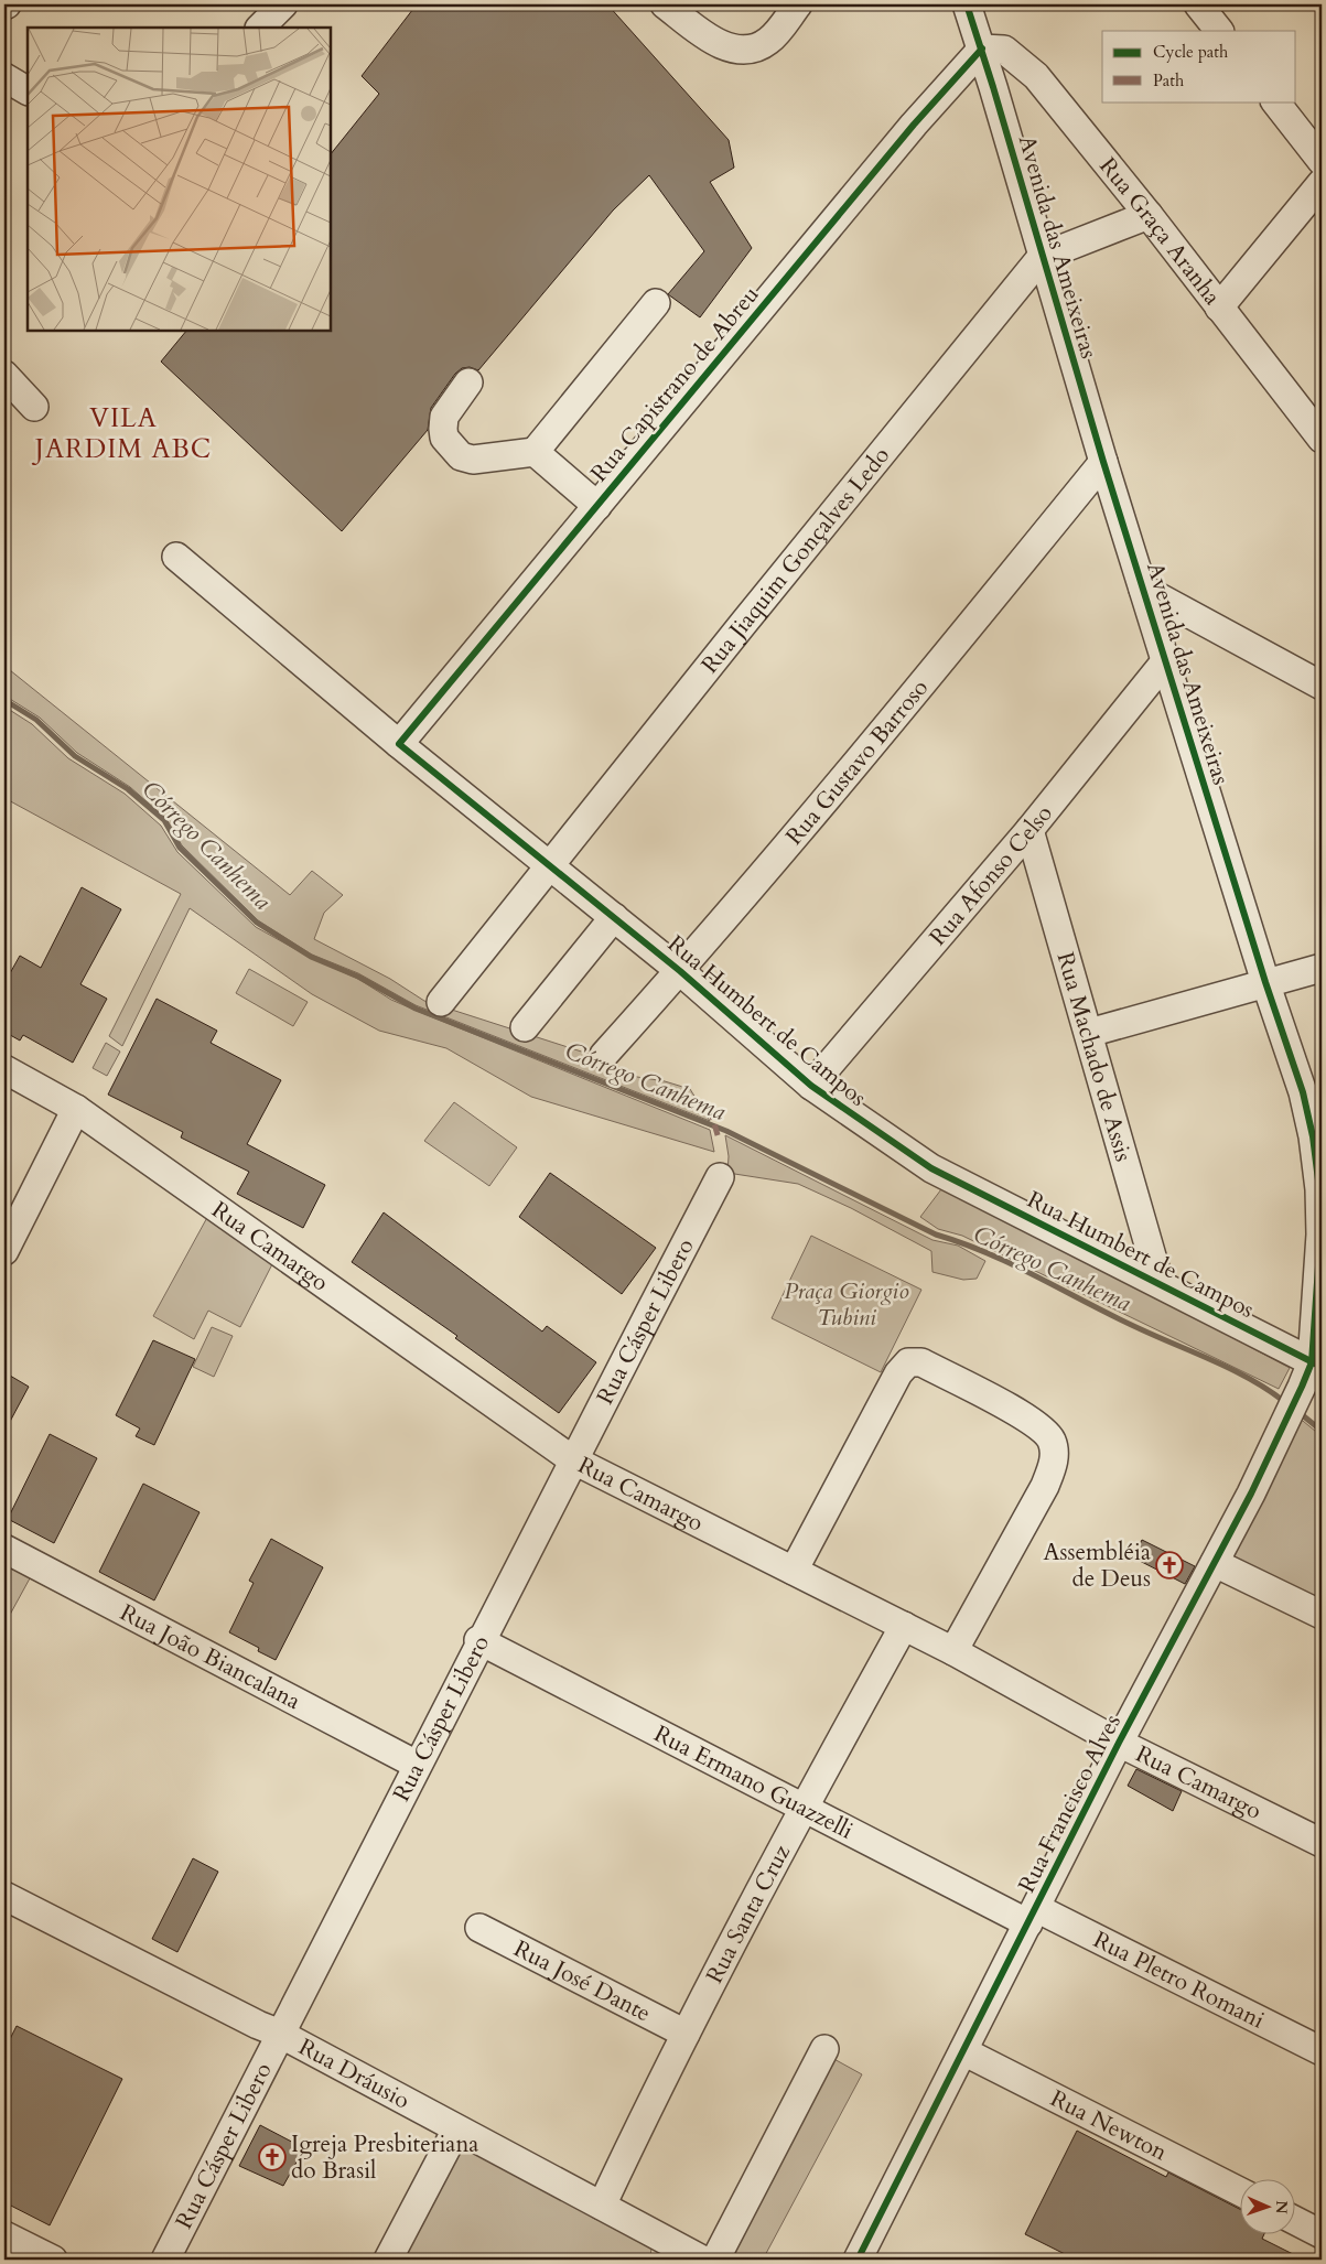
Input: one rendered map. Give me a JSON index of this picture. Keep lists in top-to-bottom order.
{
  "streets": {
    "street": [
      "Rua Graça Aranha",
      "Avenida das Ameixeiras",
      "Rua Capistrano de Abreu",
      "Rua Jiaquim Gonçalves Ledo",
      "Rua Gustavo Barroso",
      "Rua Afonso Celso",
      "Rua Humbert de Campos",
      "Rua Machado de Assis",
      "Rua Camargo",
      "Rua Cásper Libero",
      "Rua João Biancalana",
      "Rua Ermano Guazzelli",
      "Rua Francisco Alves",
      "Rua Santa Cruz",
      "Rua Pletro Romani",
      "Rua José Dante",
      "Rua Dráusio",
      "Rua Newton"
    ]
  },
  "crossings": [
    ["Rua Graça Aranha", "Avenida das Ameixeiras"],
    ["Rua Graça Aranha", "Rua Capistrano de Abreu"],
    ["Avenida das Ameixeiras", "Rua Capistrano de Abreu"],
    ["Avenida das Ameixeiras", "Rua Jiaquim Gonçalves Ledo"],
    ["Avenida das Ameixeiras", "Rua Gustavo Barroso"],
    ["Avenida das Ameixeiras", "Rua Afonso Celso"],
    ["Avenida das Ameixeiras", "Rua Humbert de Campos"],
    ["Avenida das Ameixeiras", "Rua Francisco Alves"],
    ["Rua Capistrano de Abreu", "Rua Humbert de Campos"],
    ["Rua Jiaquim Gonçalves Ledo", "Rua Humbert de Campos"],
    ["Rua Gustavo Barroso", "Rua Humbert de Campos"],
    ["Rua Afonso Celso", "Rua Humbert de Campos"],
    ["Rua Afonso Celso", "Rua Machado de Assis"],
    ["Rua Humbert de Campos", "Rua Machado de Assis"],
    ["Rua Humbert de Campos", "Rua Francisco Alves"],
    ["Rua Camargo", "Rua Cásper Libero"],
    ["Rua Camargo", "Rua Francisco Alves"],
    ["Rua Camargo", "Rua Santa Cruz"],
    ["Rua Cásper Libero", "Rua João Biancalana"],
    ["Rua Cásper Libero", "Rua Ermano Guazzelli"],
    ["Rua Cásper Libero", "Rua Dráusio"],
    ["Rua Ermano Guazzelli", "Rua Francisco Alves"],
    ["Rua Ermano Guazzelli", "Rua Santa Cruz"],
    ["Rua Ermano Guazzelli", "Rua Pletro Romani"],
    ["Rua Francisco Alves", "Rua Pletro Romani"],
    ["Rua Francisco Alves", "Rua Newton"],
    ["Rua Santa Cruz", "Rua José Dante"],
    ["Rua Santa Cruz", "Rua Dráusio"]
  ],
  "districts": ["VILA JARDIM ABC"],
  "water": ["Córrego Canhema"],
  "parks": ["Praça Giorgio Tubini"],
  "places": {
    "church": ["Assembléia de Deus", "Igreja Presbiteriana do Brasil"]
  },
  "legend": ["Cycle path", "Path"],
  "north": "right"
}
